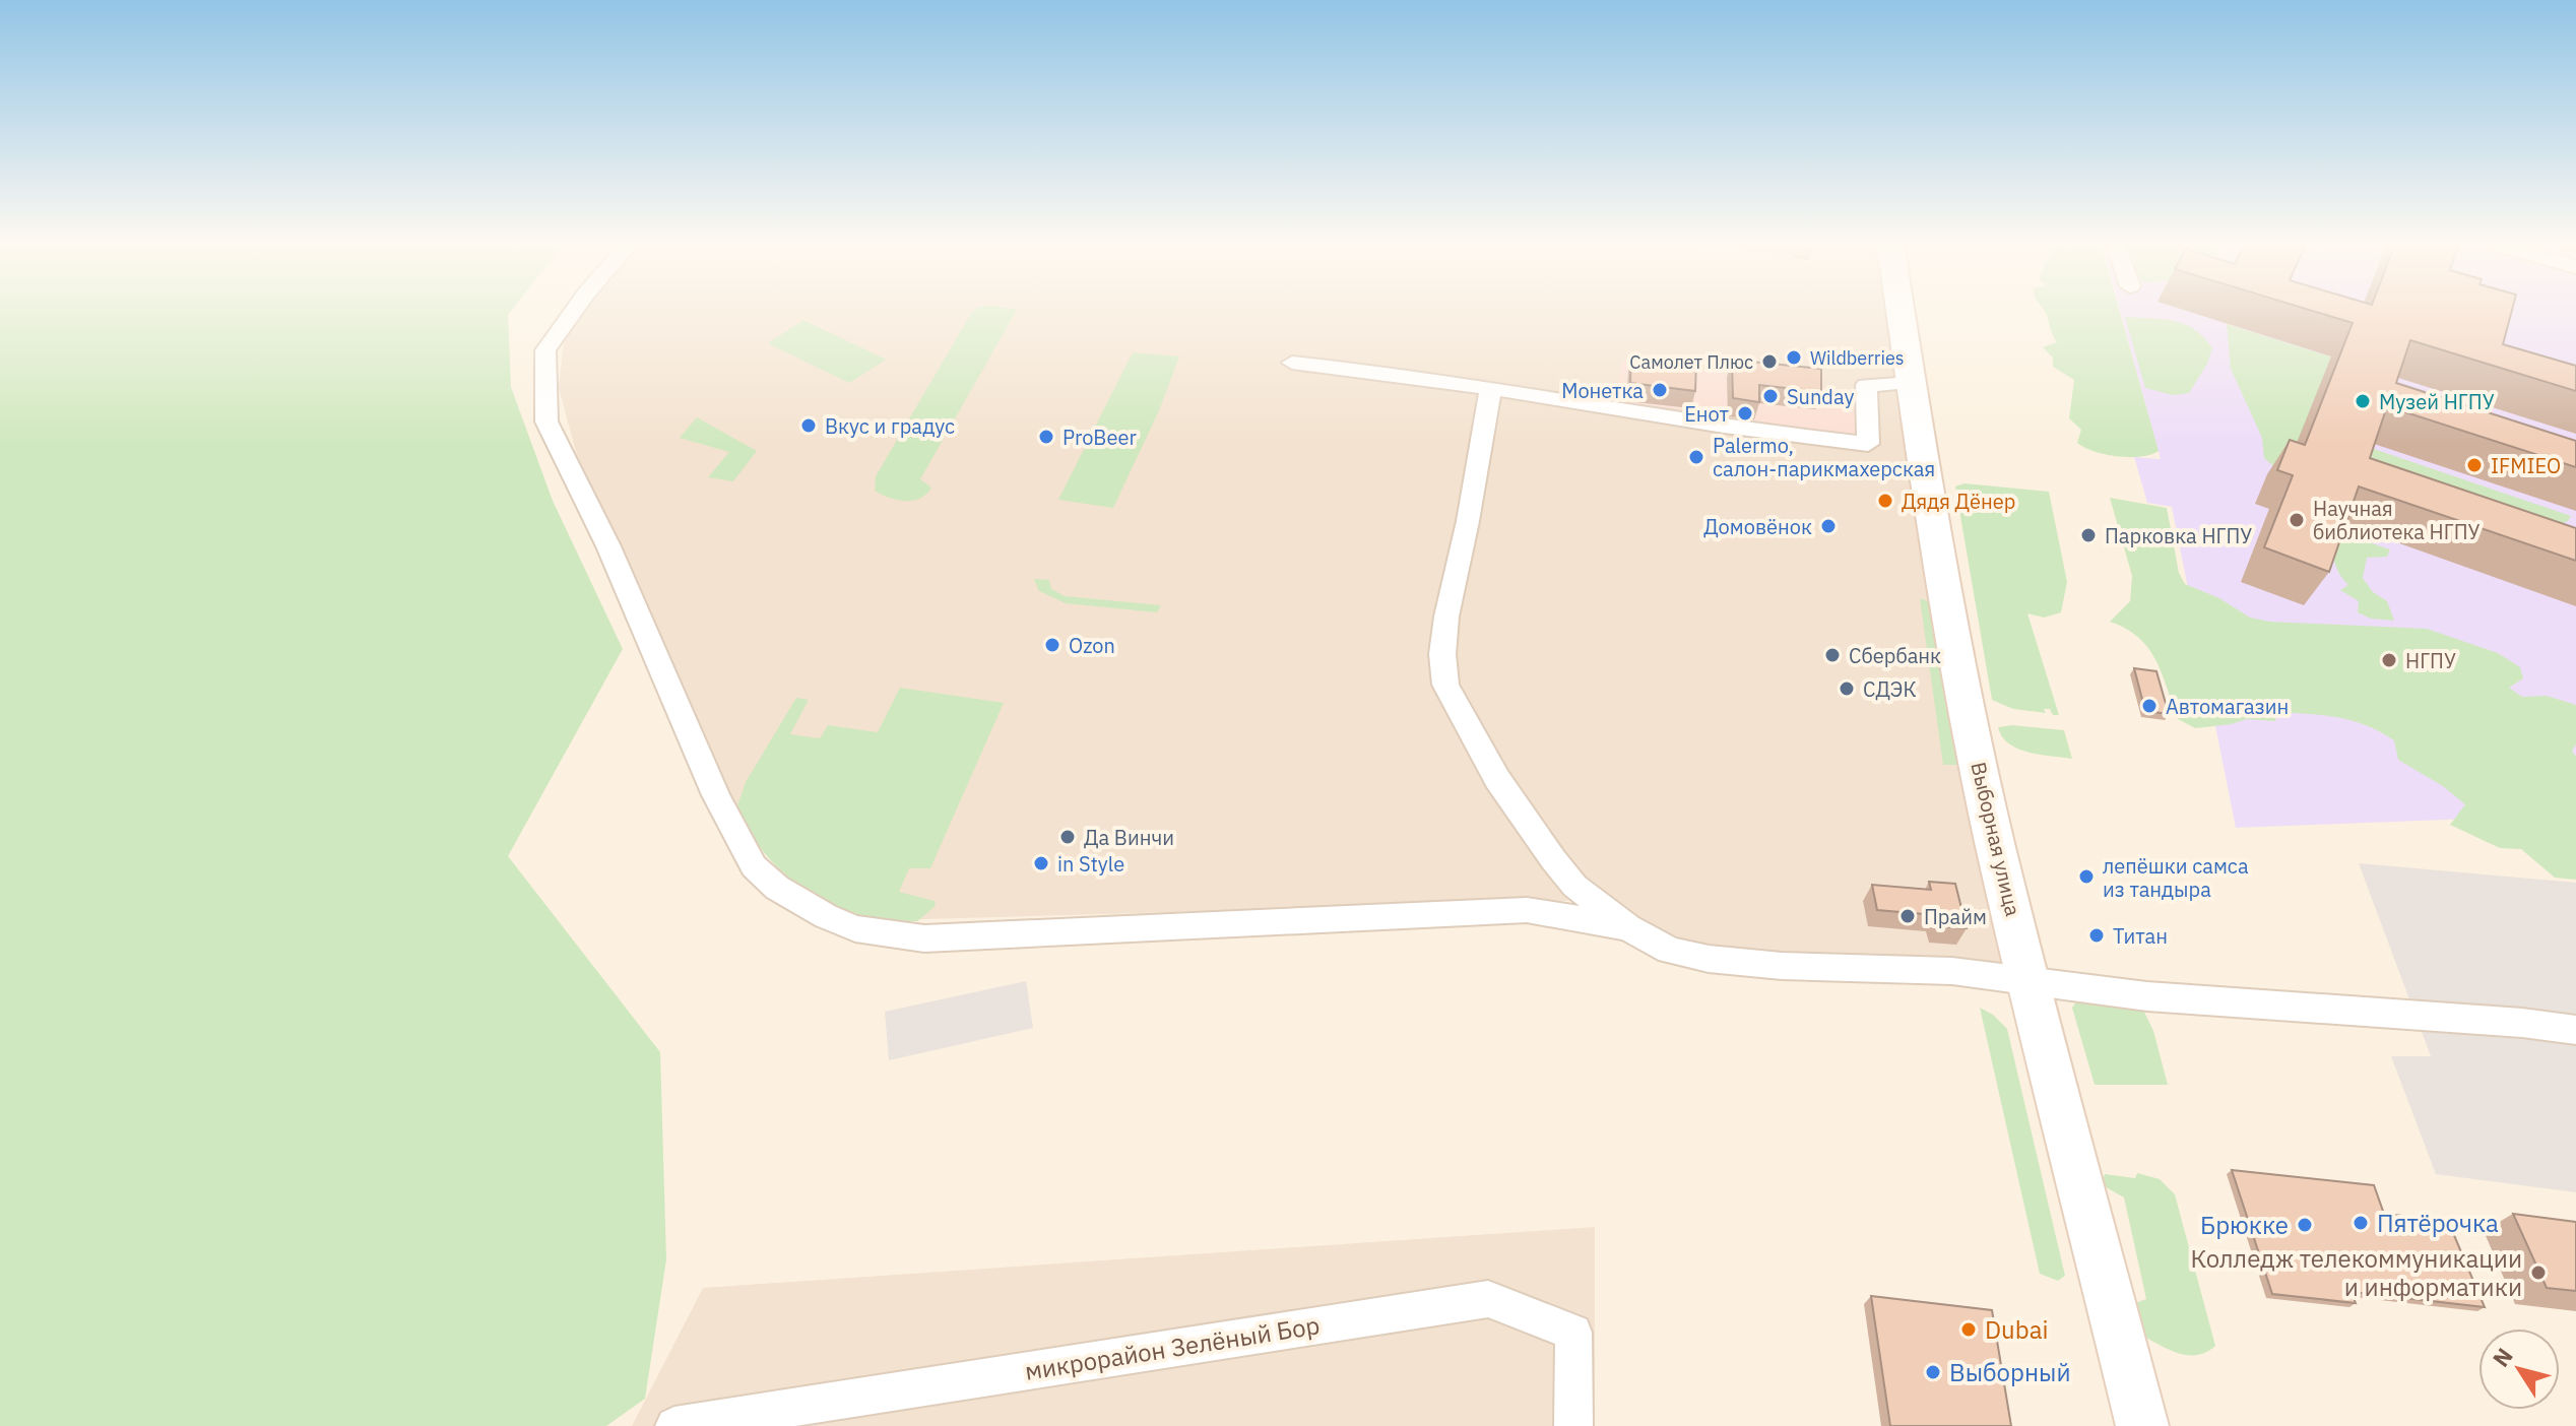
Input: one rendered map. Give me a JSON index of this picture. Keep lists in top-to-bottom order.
{
  "streets": {
    "main road": ["Выборная улица"],
    "street": ["микрорайон Зелёный Бор"]
  },
  "places": [
    "Wildberries",
    "Самолет Плюс",
    "Монетка",
    "Sunday",
    "Музей НГПУ",
    "Енот",
    "Вкус и градус",
    "ProBeer",
    "Palermo, салон-парикмахерская",
    "IFMIEO",
    "Дядя Дёнер",
    "Научная библиотека НГПУ",
    "Домовёнок",
    "Парковка НГПУ",
    "Ozon",
    "Сбербанк",
    "НГПУ",
    "СДЭК",
    "Автомагазин",
    "Да Винчи",
    "in Style",
    "лепёшки самса из тандыра",
    "Прайм",
    "Титан",
    "Пятёрочка",
    "Брюкке",
    "Колледж телекоммуникации и информатики",
    "Dubai",
    "Выборный"
  ],
  "north": "top left"
}
